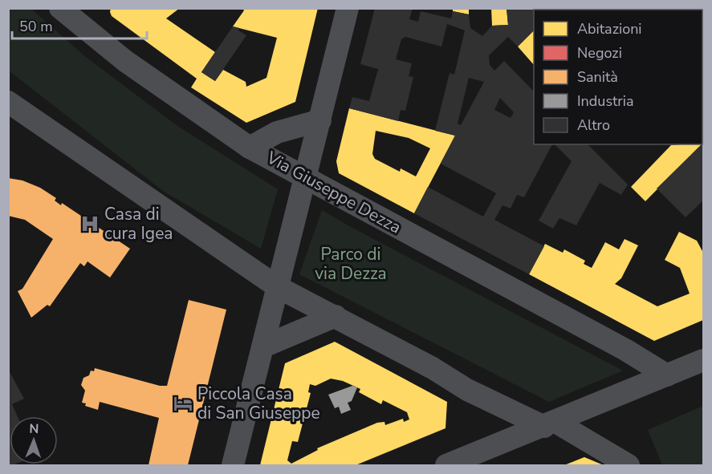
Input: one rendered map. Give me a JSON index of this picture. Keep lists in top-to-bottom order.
{
  "streets": {
    "street": ["Via Giuseppe Dezza"]
  },
  "parks": ["Parco di via Dezza"],
  "places": {
    "hospital": ["Casa di cura Igea"],
    "hotel": ["Piccola Casa di San Giuseppe"]
  },
  "legend": [
    "Abitazioni",
    "Negozi",
    "Sanità",
    "Industria",
    "Altro"
  ],
  "scale_bar": "50 m",
  "north": "top"
}
